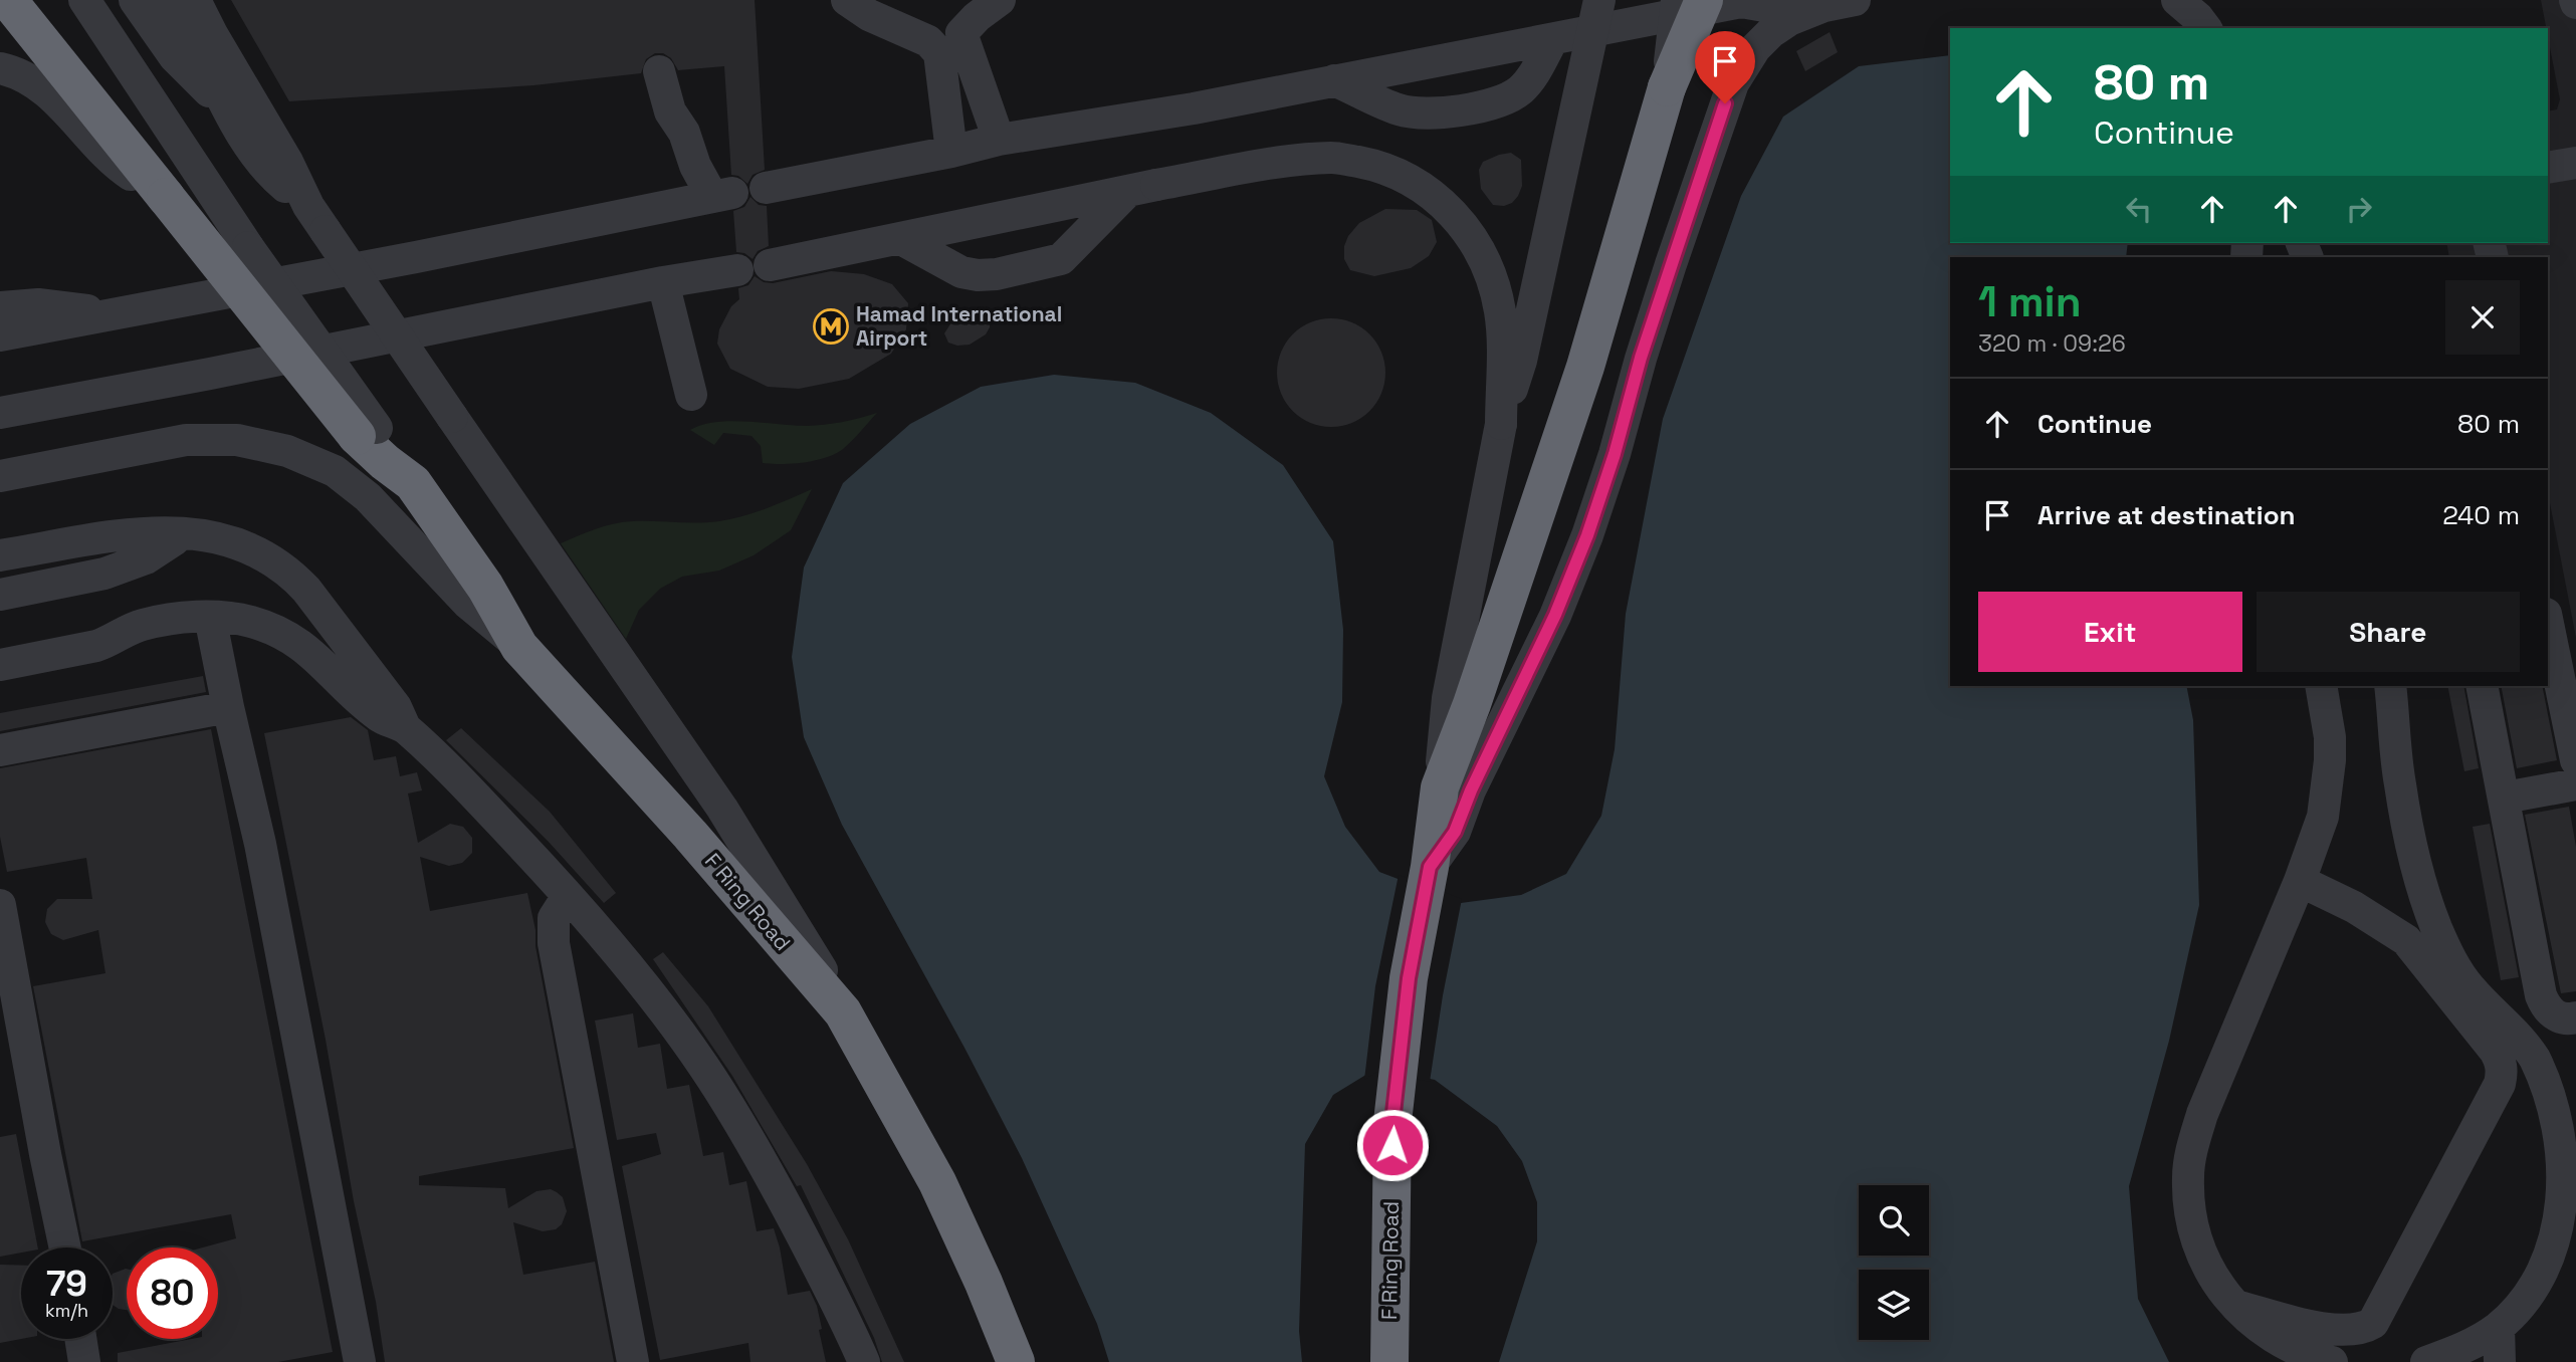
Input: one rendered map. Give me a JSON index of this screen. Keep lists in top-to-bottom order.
{
  "streets": {
    "highway": ["F Ring Road"]
  },
  "places": {
    "metro station": ["Hamad International Airport"]
  },
  "page": {
    "turn": ["80 m", "Continue"],
    "heading": ["1 min", "320 m · 09:26"],
    "list": [
      {
        "name": "Continue",
        "value": "80 m"
      },
      {
        "name": "Arrive at destination",
        "value": "240 m"
      }
    ],
    "buttons": ["Exit", "Share"],
    "speed": "79 km/h",
    "limit": "80"
  }
}
